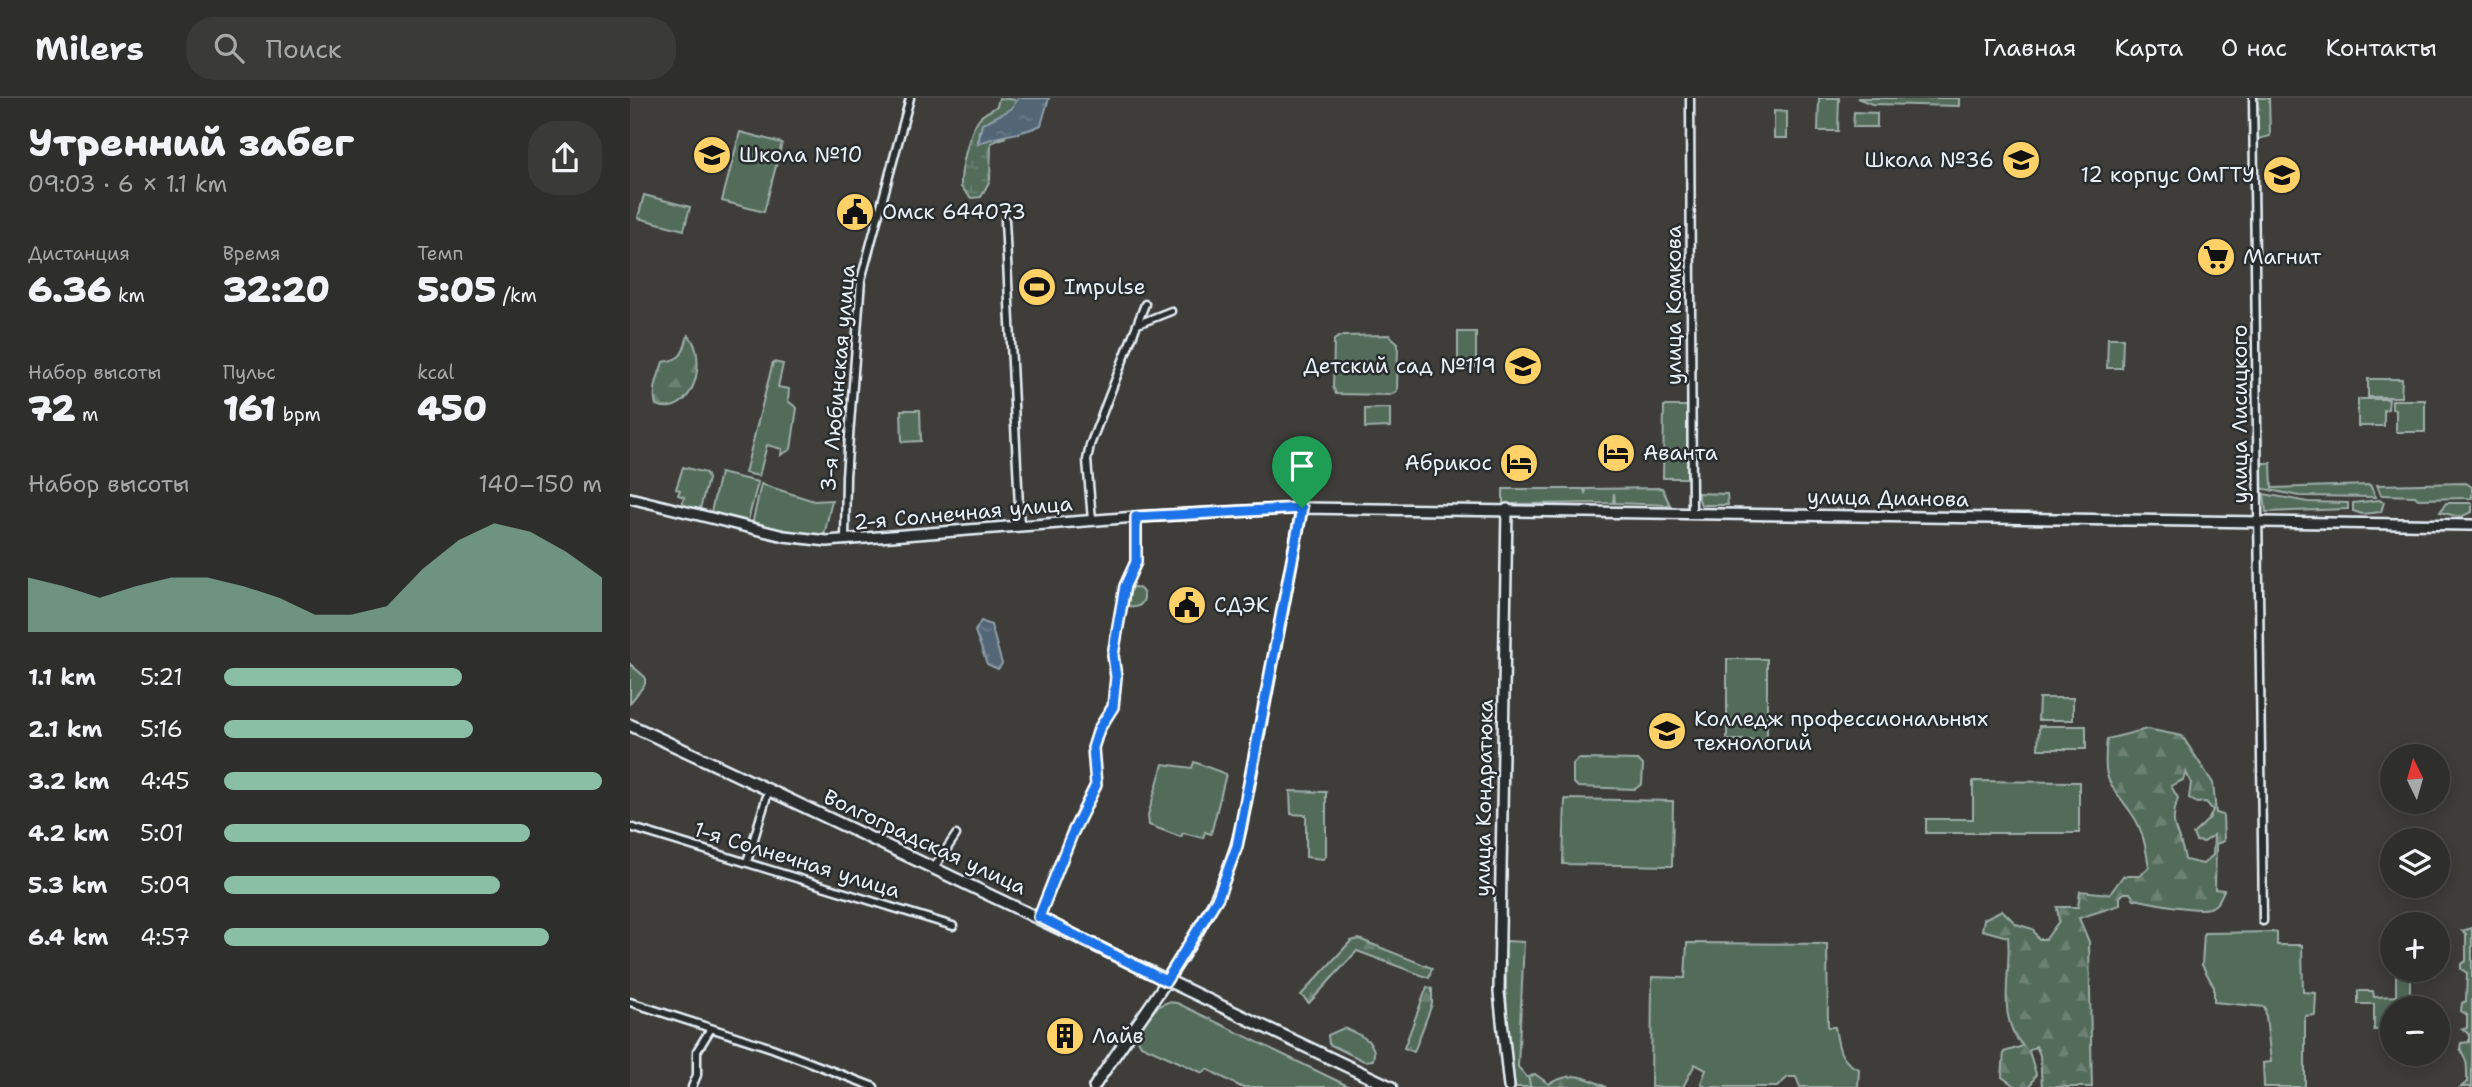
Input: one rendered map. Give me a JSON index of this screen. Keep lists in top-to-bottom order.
{
  "streets": {
    "main road": [
      "улица Дианова",
      "2-я Солнечная улица",
      "улица Кондратюка",
      "Волгоградская улица"
    ],
    "street": [
      "улица Комкова",
      "3-я Любинская улица",
      "улица Лисицкого",
      "1-я Солнечная улица"
    ]
  },
  "crossings": [
    ["улица Комкова", "улица Дианова"],
    ["3-я Любинская улица", "2-я Солнечная улица"],
    ["улица Лисицкого", "улица Дианова"],
    ["улица Дианова", "2-я Солнечная улица"],
    ["улица Дианова", "улица Кондратюка"]
  ],
  "places": {
    "school or university": [
      "Школа №10",
      "Школа №36",
      "12 корпус ОмГТУ",
      "Детский сад №119",
      "Колледж профессиональных технологий"
    ],
    "public building": ["Омск 644073", "СДЭК"],
    "supermarket": ["Магнит"],
    "sports": ["Impulse"],
    "hotel": ["Аванта", "Абрикос"],
    "building": ["Лайв"]
  },
  "north": "top",
  "page": {
    "header": "Milers",
    "search": "Поиск",
    "nav": [
      "Главная",
      "Карта",
      "О нас",
      "Контакты"
    ],
    "heading": ["Утренний забег", "09:03 · 6 × 1.1 km"],
    "stats": [
      ["Дистанция", "6.36 km"],
      ["Время", "32:20"],
      ["Темп", "5:05 /km"],
      ["Набор высоты", "72 m"],
      ["Пульс", "161 bpm"],
      ["kcal", "450"]
    ],
    "chart": ["Набор высоты", "140–150 m"],
    "list": [
      {
        "name": "1.1 km",
        "note": "5:21"
      },
      {
        "name": "2.1 km",
        "note": "5:16"
      },
      {
        "name": "3.2 km",
        "note": "4:45"
      },
      {
        "name": "4.2 km",
        "note": "5:01"
      },
      {
        "name": "5.3 km",
        "note": "5:09"
      },
      {
        "name": "6.4 km",
        "note": "4:57"
      }
    ],
    "map_buttons": ["+", "−"]
  }
}
